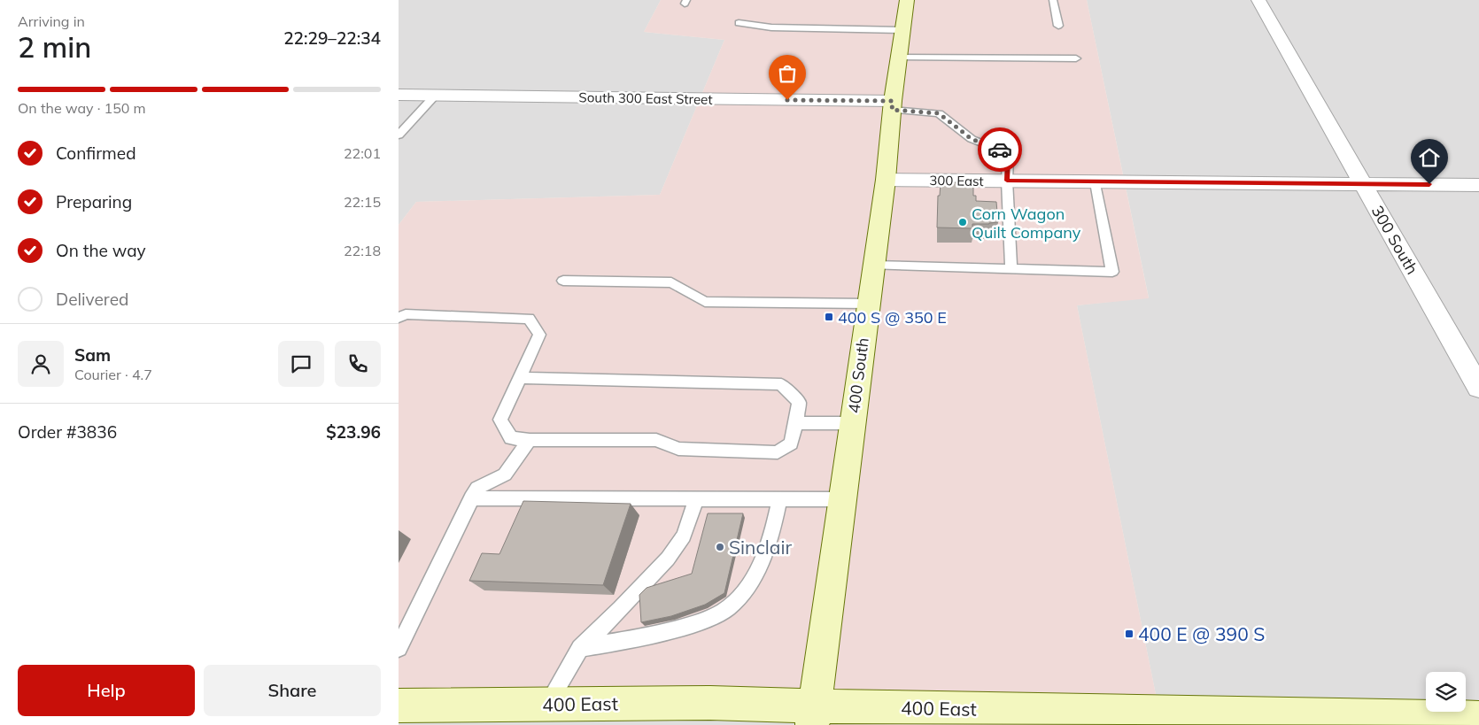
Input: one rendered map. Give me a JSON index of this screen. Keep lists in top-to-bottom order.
{
  "streets": {
    "main road": ["400 South", "400 East"],
    "street": ["South 300 East Street", "300 East", "300 South"]
  },
  "crossings": [
    ["South 300 East Street", "400 South"],
    ["300 East", "300 South"],
    ["300 East", "400 South"],
    ["400 South", "400 East"]
  ],
  "places": {
    "other": ["Corn Wagon Quilt Company", "Sinclair"],
    "transit": ["400 S @ 350 E", "400 E @ 390 S"]
  },
  "page": {
    "heading": ["2 min", "Arriving in", "22:29–22:34"],
    "panel": [
      "Sam",
      "Courier · 4.7",
      "Order #3836",
      "$23.96"
    ],
    "bar": "On the way · 150 m",
    "list": [
      ["Confirmed", "22:01"],
      ["Preparing", "22:15"],
      ["On the way", "22:18"],
      "Delivered"
    ],
    "buttons": ["Help", "Share"]
  }
}
